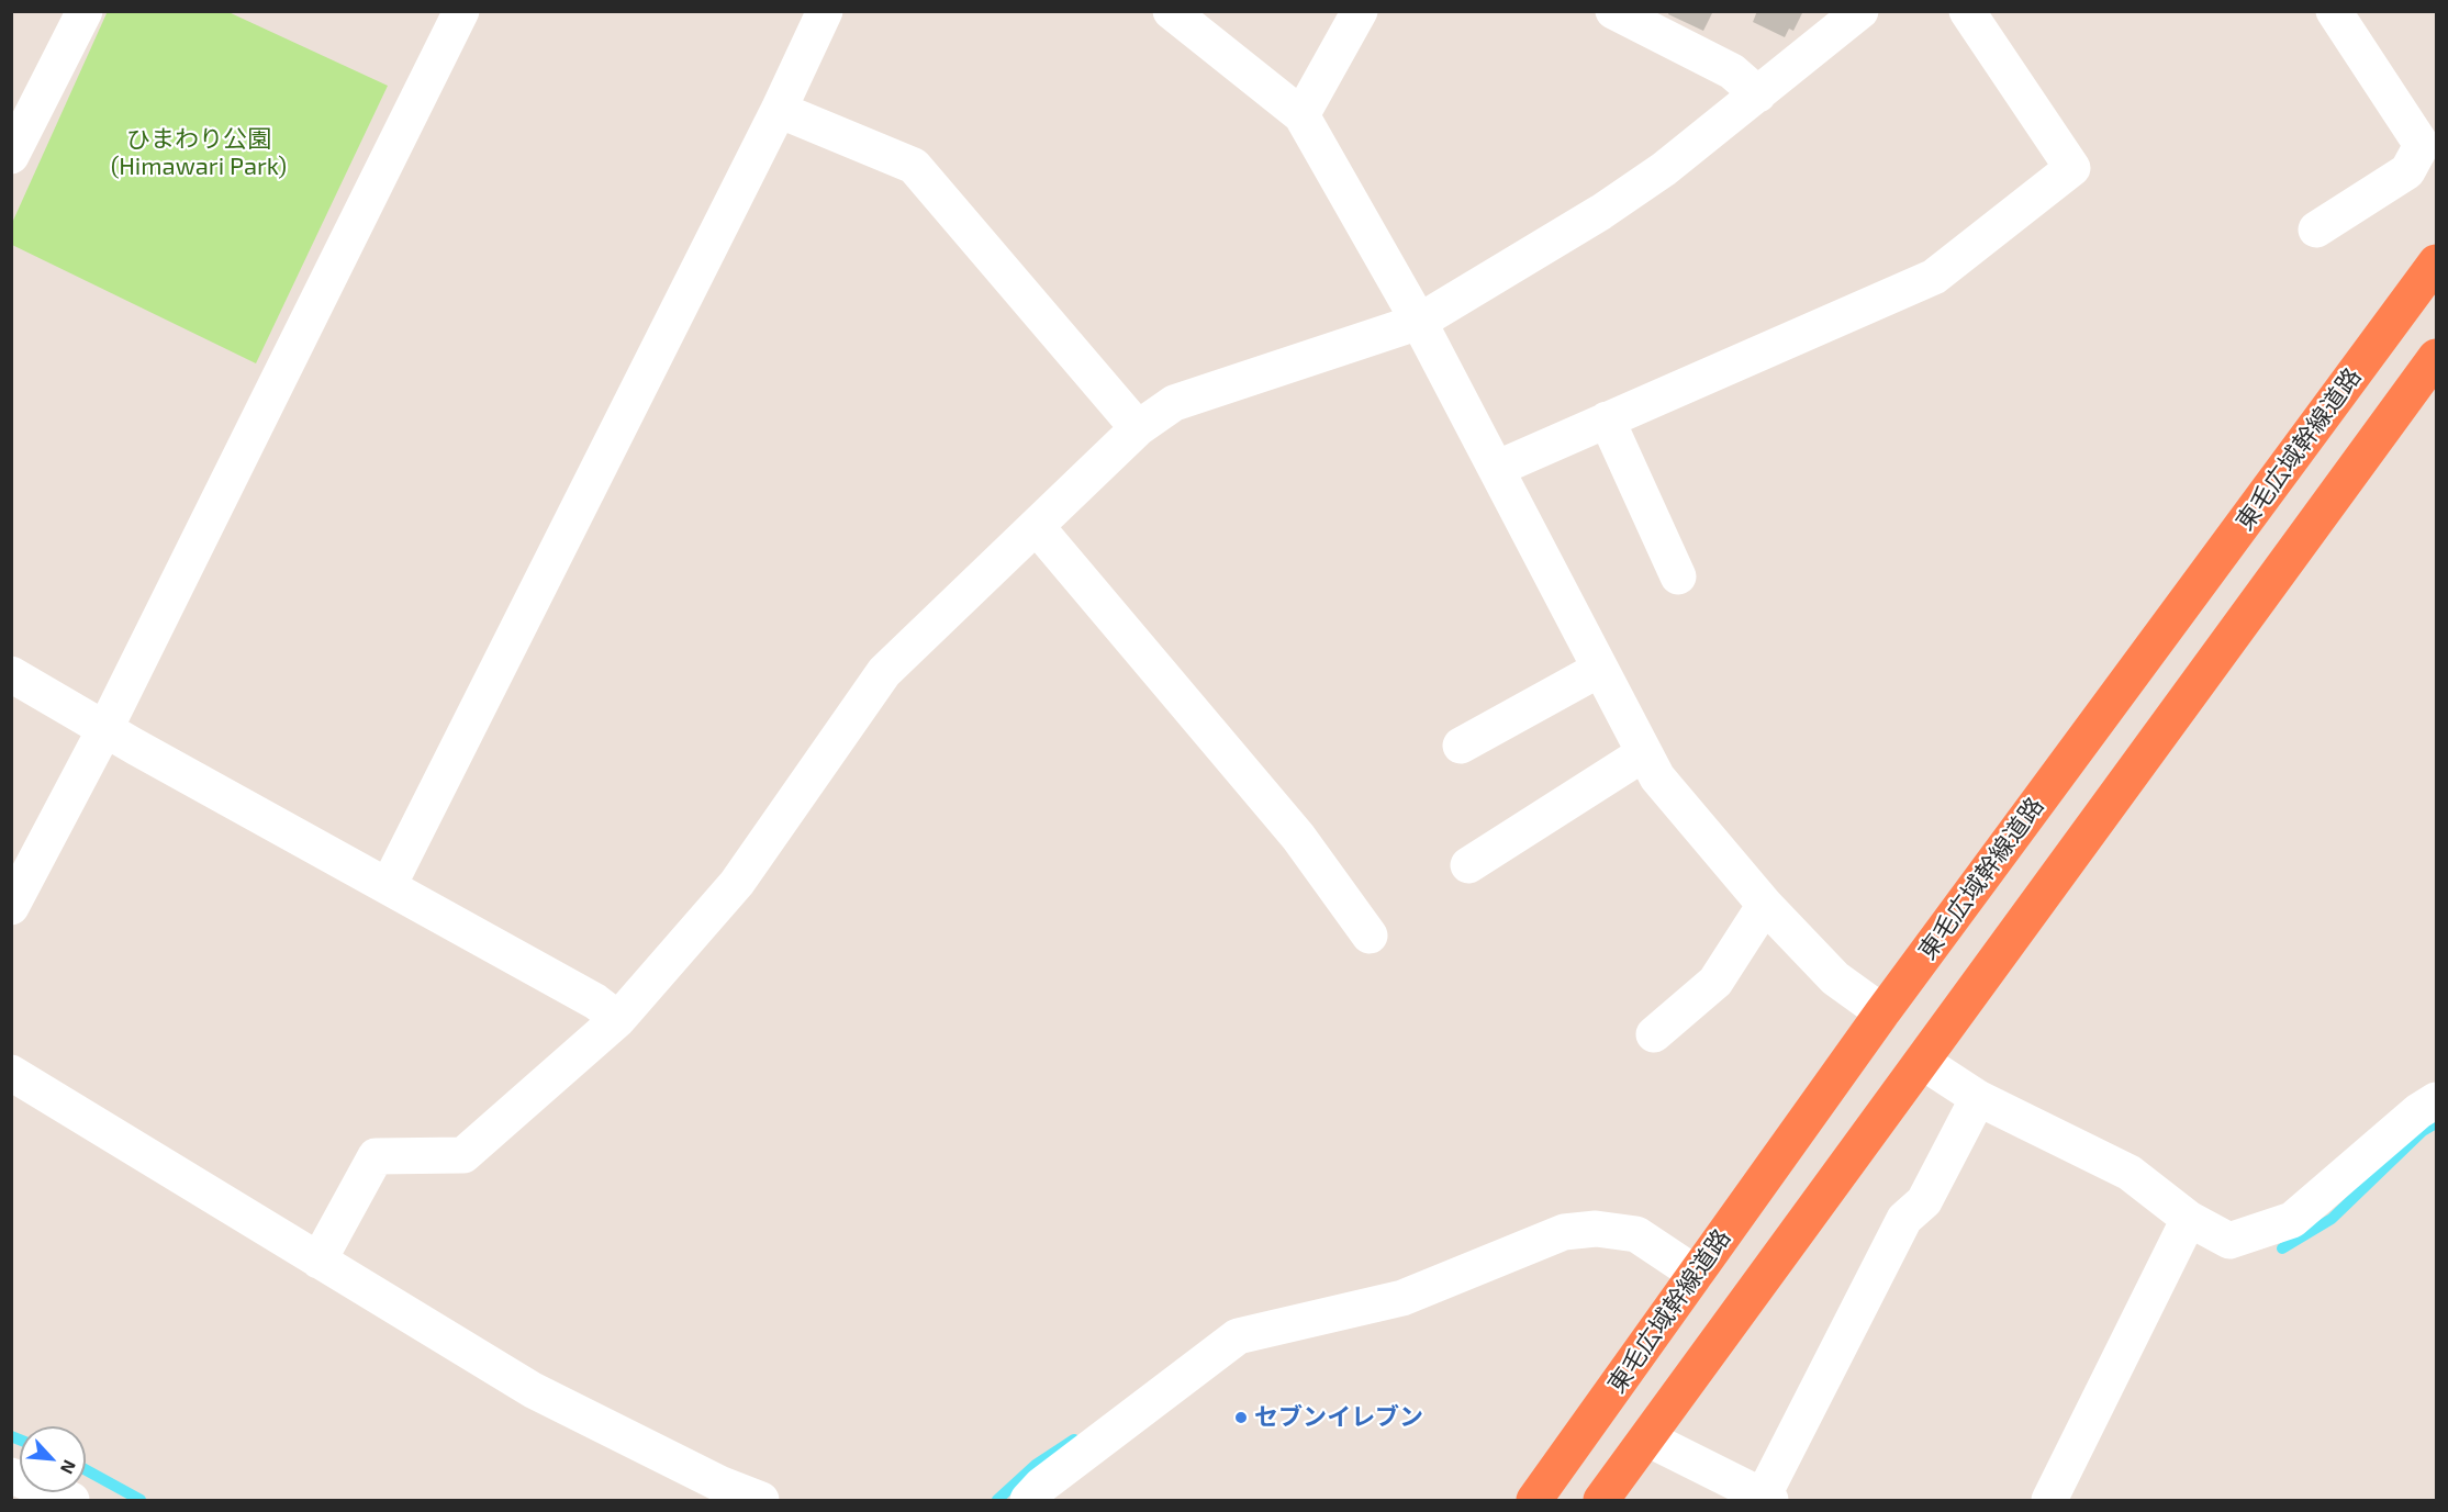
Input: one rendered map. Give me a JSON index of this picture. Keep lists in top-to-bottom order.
{
  "streets": {
    "highway": ["東毛広域幹線道路"]
  },
  "parks": ["ひまわり公園 (Himawari Park)"],
  "places": ["セブンイレブン"],
  "north": "bottom right"
}
